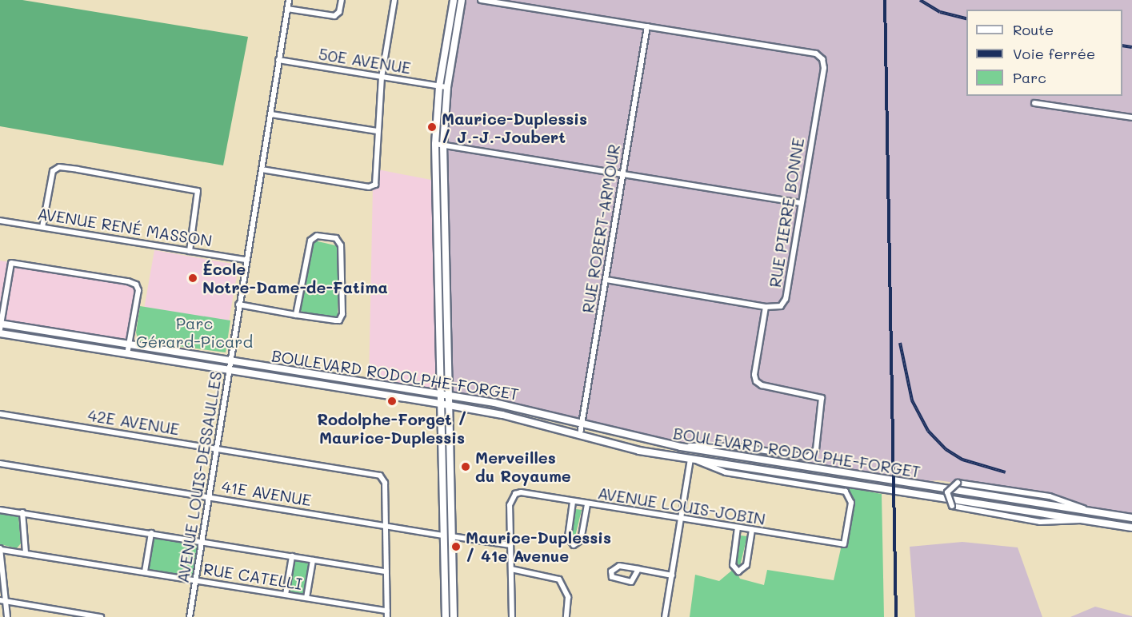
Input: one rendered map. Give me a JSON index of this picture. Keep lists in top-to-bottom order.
{
  "streets": {
    "street": [
      "50E AVENUE",
      "RUE PIERRE BONNE",
      "AVENUE RENÉ MASSON",
      "RUE ROBERT-ARMOUR",
      "BOULEVARD RODOLPHE-FORGET",
      "42E AVENUE",
      "AVENUE LOUIS-DESSAULLES",
      "41E AVENUE",
      "AVENUE LOUIS-JOBIN",
      "RUE CATELLI"
    ]
  },
  "crossings": [
    ["50E AVENUE", "AVENUE LOUIS-DESSAULLES"],
    ["RUE PIERRE BONNE", "RUE ROBERT-ARMOUR"],
    ["RUE PIERRE BONNE", "BOULEVARD RODOLPHE-FORGET"],
    ["AVENUE RENÉ MASSON", "AVENUE LOUIS-DESSAULLES"],
    ["RUE ROBERT-ARMOUR", "BOULEVARD RODOLPHE-FORGET"],
    ["BOULEVARD RODOLPHE-FORGET", "AVENUE LOUIS-DESSAULLES"],
    ["BOULEVARD RODOLPHE-FORGET", "AVENUE LOUIS-JOBIN"],
    ["42E AVENUE", "AVENUE LOUIS-DESSAULLES"],
    ["42E AVENUE", "41E AVENUE"],
    ["AVENUE LOUIS-DESSAULLES", "41E AVENUE"],
    ["AVENUE LOUIS-DESSAULLES", "RUE CATELLI"]
  ],
  "parks": ["Parc Gérard-Picard"],
  "places": [
    "Maurice-Duplessis / J.-J.-Joubert",
    "École Notre-Dame-de-Fatima",
    "Rodolphe-Forget / Maurice-Duplessis",
    "Merveilles du Royaume",
    "Maurice-Duplessis / 41e Avenue"
  ],
  "legend": ["Route", "Voie ferrée", "Parc"]
}
